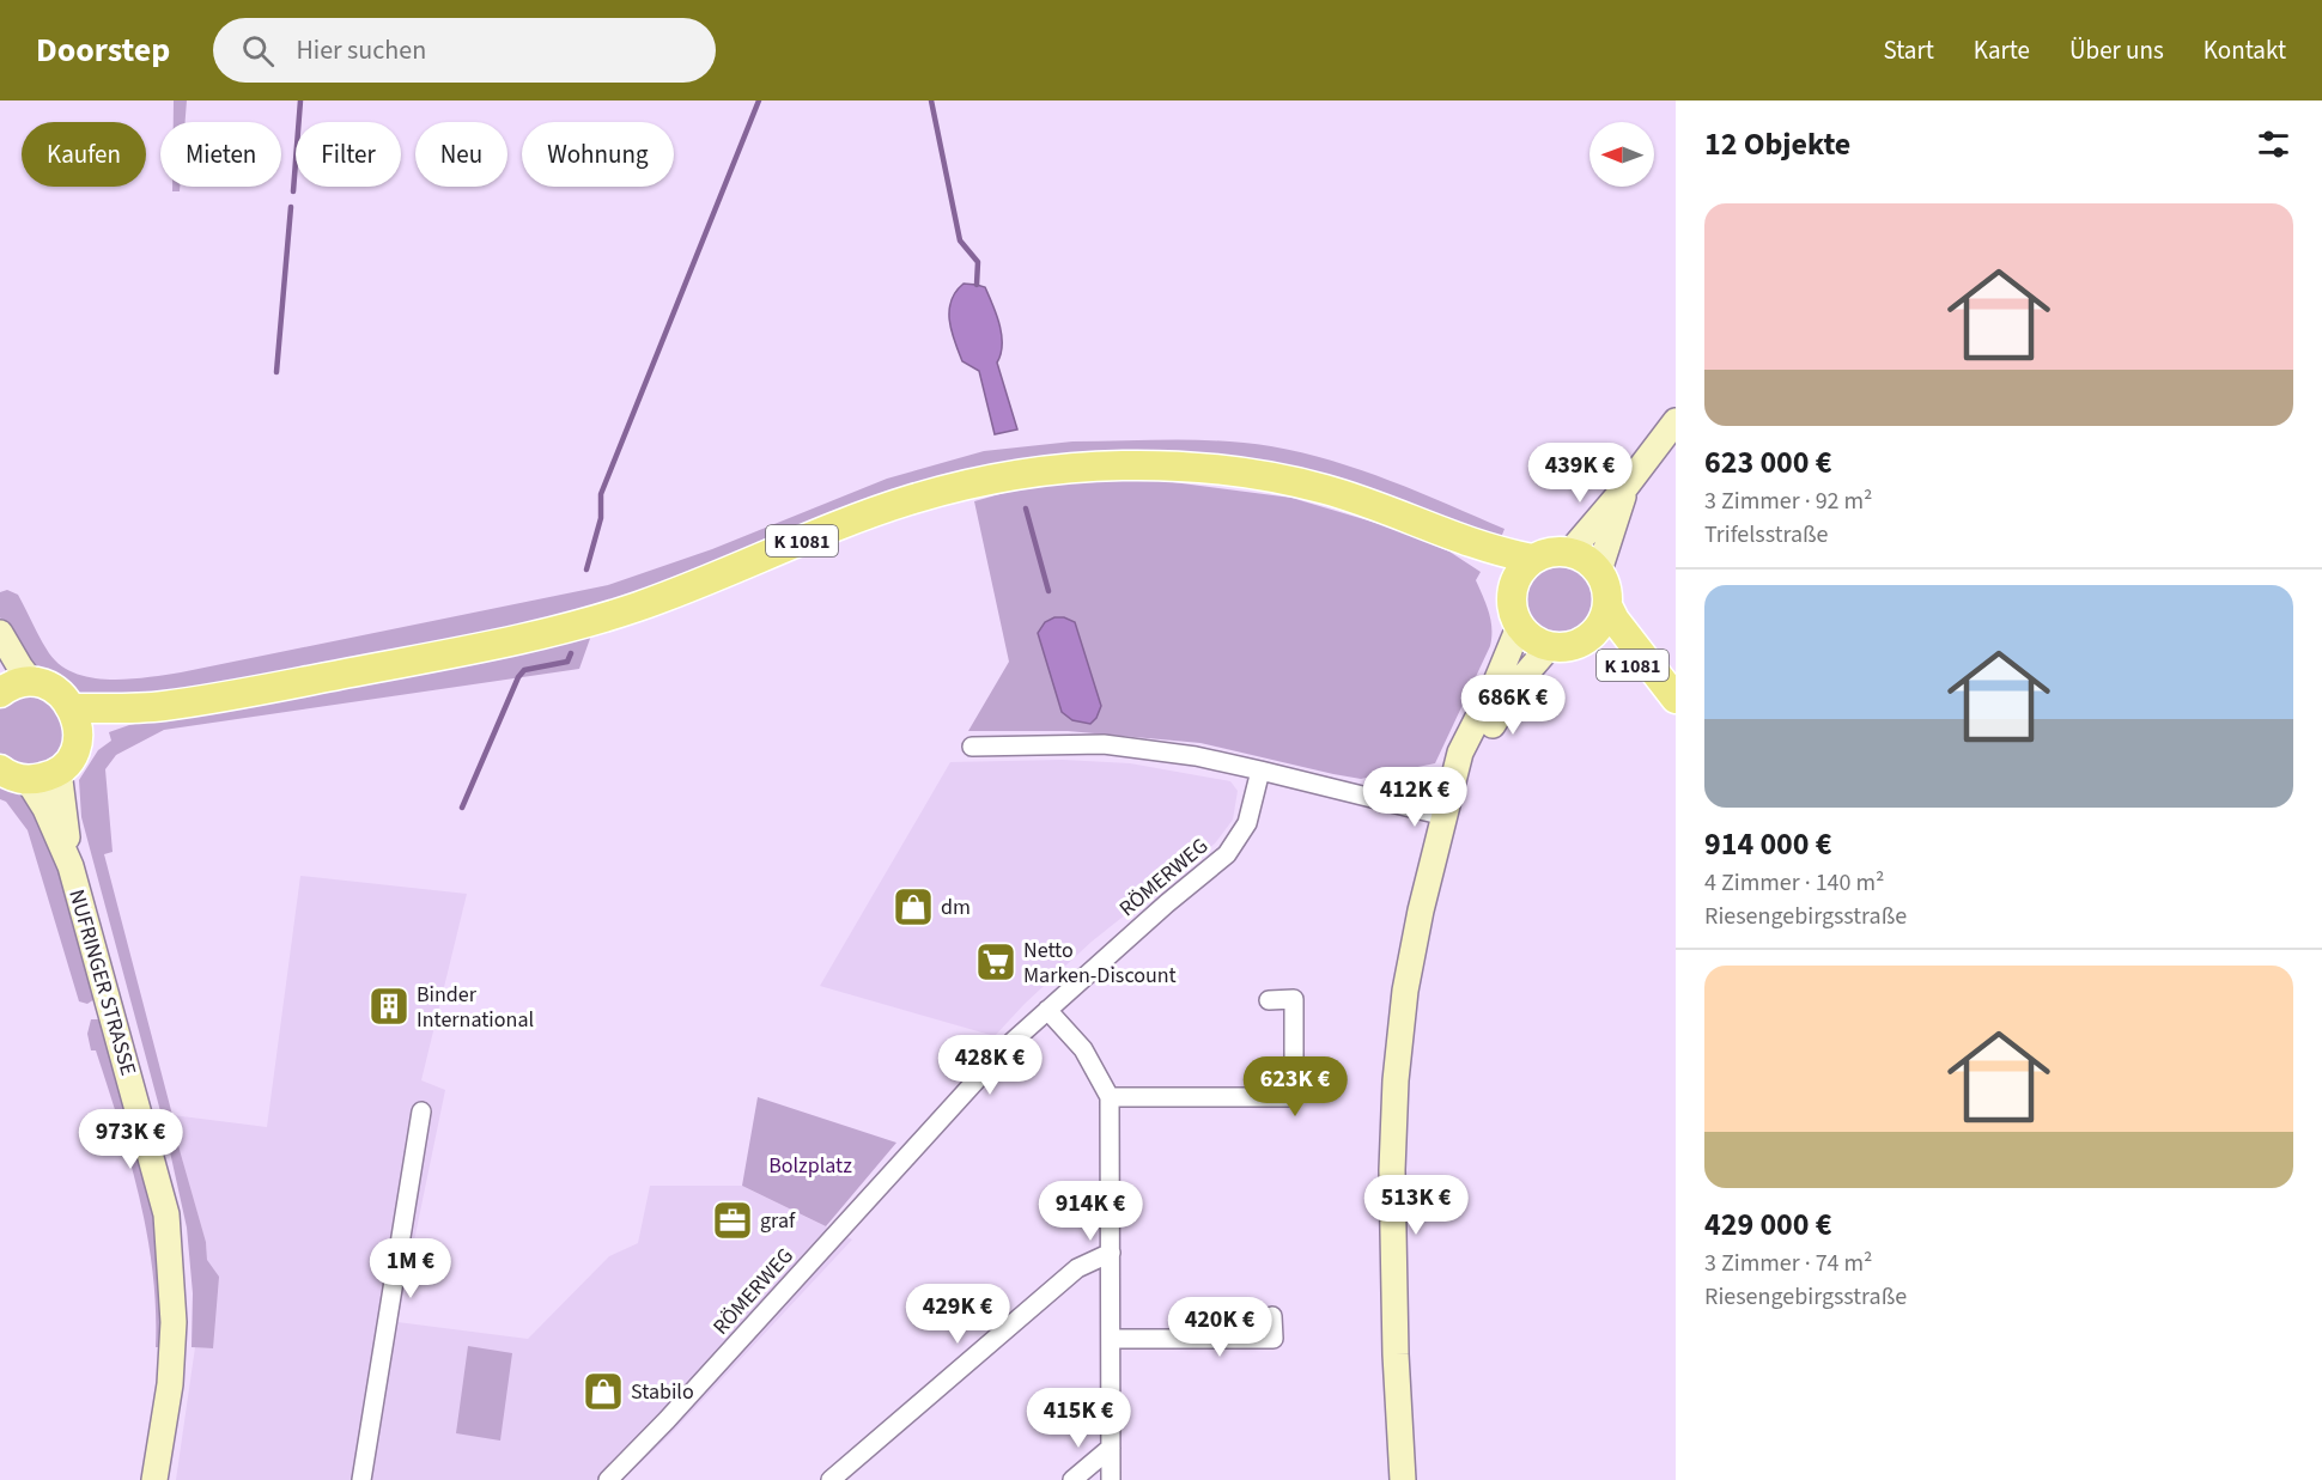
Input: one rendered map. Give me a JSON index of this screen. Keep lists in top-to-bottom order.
{
  "streets": {
    "main road": ["K 1081", "NUFRINGER STRASSE"],
    "street": ["RÖMERWEG"]
  },
  "parks": ["Bolzplatz"],
  "places": {
    "shop": ["dm", "Stabilo"],
    "supermarket": ["Netto Marken-Discount"],
    "building": ["Binder International"],
    "office": ["graf"]
  },
  "north": "left",
  "page": {
    "header": "Doorstep",
    "search": "Hier suchen",
    "nav": [
      "Start",
      "Karte",
      "Über uns",
      "Kontakt"
    ],
    "heading": "12 Objekte",
    "chip": [
      "Kaufen",
      "Mieten",
      "Filter",
      "Neu",
      "Wohnung"
    ],
    "list": [
      {
        "name": "623 000 €",
        "note": "3 Zimmer · 92 m² · Trifelsstraße"
      },
      {
        "name": "914 000 €",
        "note": "4 Zimmer · 140 m² · Riesengebirgsstraße"
      },
      {
        "name": "429 000 €",
        "note": "3 Zimmer · 74 m² · Riesengebirgsstraße"
      }
    ],
    "price": [
      "439K €",
      "686K €",
      "412K €",
      "428K €",
      "623K €",
      "973K €",
      "513K €",
      "914K €",
      "1M €",
      "429K €",
      "420K €",
      "415K €"
    ]
  }
}
